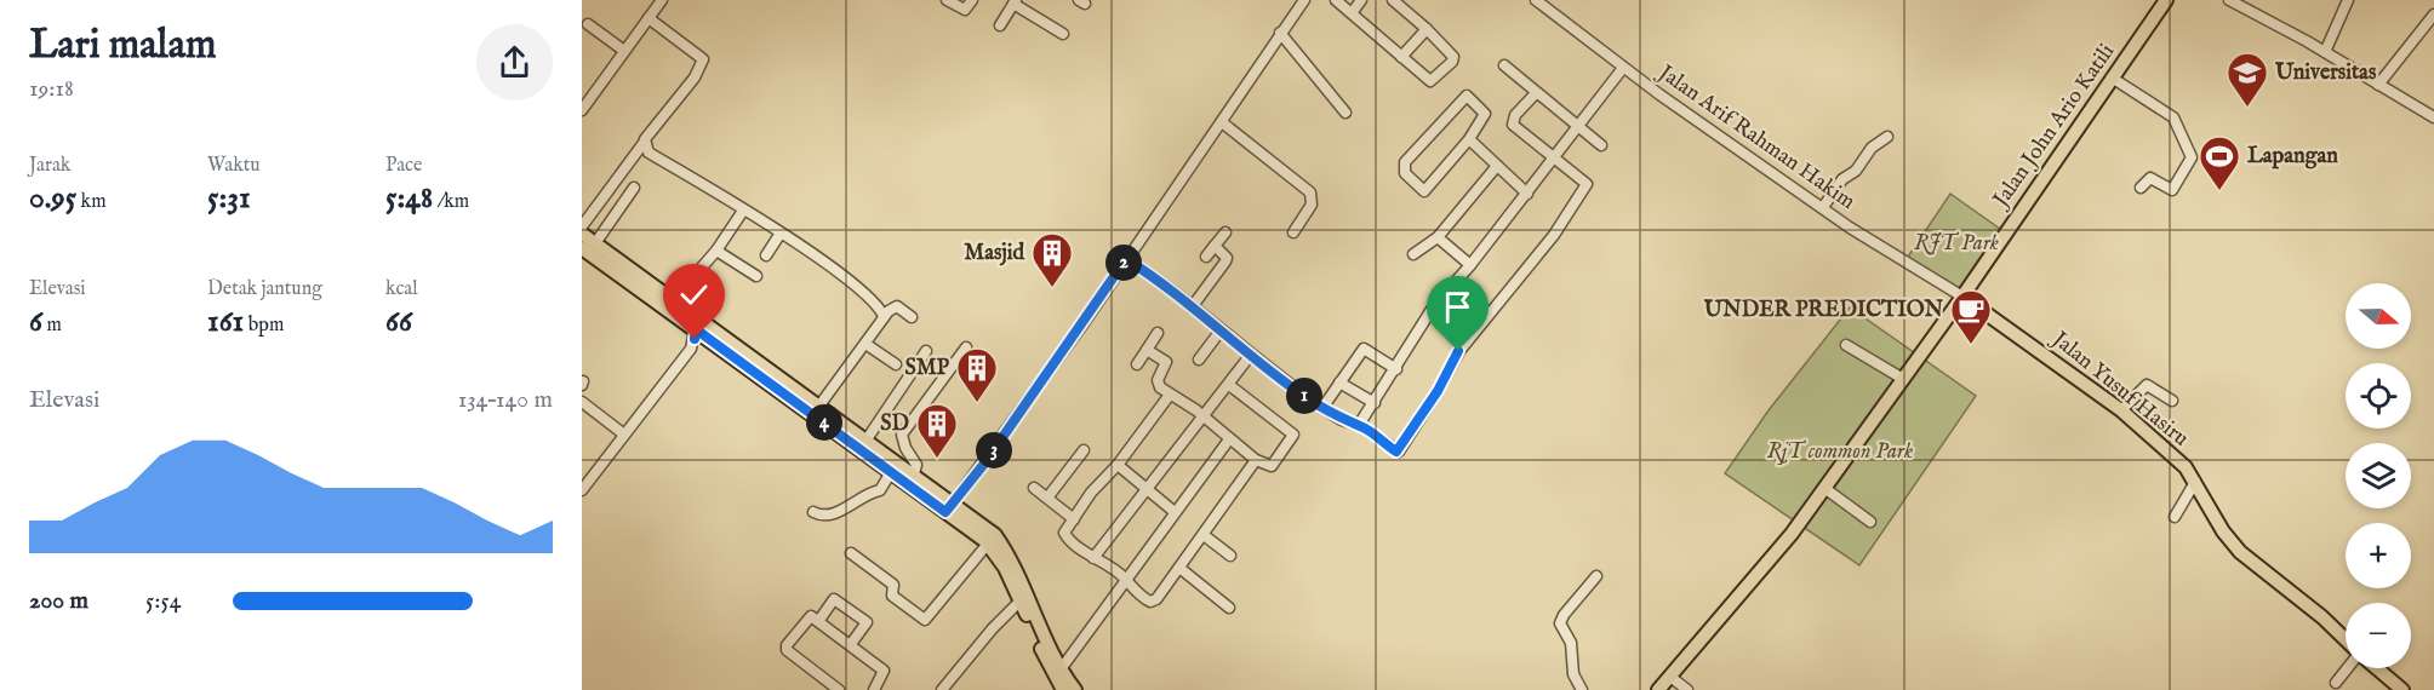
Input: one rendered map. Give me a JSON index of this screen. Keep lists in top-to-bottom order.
{
  "streets": {
    "main road": ["Jalan John Ario Katili", "Jalan Yusuf Hasiru"],
    "street": ["Jalan Arif Rahman Hakim"]
  },
  "crossings": [
    ["Jalan John Ario Katili", "Jalan Arif Rahman Hakim"],
    ["Jalan John Ario Katili", "Jalan Yusuf Hasiru"],
    ["Jalan Arif Rahman Hakim", "Jalan Yusuf Hasiru"]
  ],
  "parks": ["RJT Park", "RjT common Park"],
  "places": {
    "school or university": ["Universitas"],
    "sports": ["Lapangan"],
    "building": ["Masjid", "SMP", "SD"],
    "cafe": ["UNDER PREDICTION"]
  },
  "north": "right",
  "page": {
    "heading": ["Lari malam", "19:18"],
    "stats": [
      ["Jarak", "0.95 km"],
      ["Waktu", "5:31"],
      ["Pace", "5:48 /km"],
      ["Elevasi", "6 m"],
      ["Detak jantung", "161 bpm"],
      ["kcal", "66"]
    ],
    "pins": [
      "2",
      "1",
      "4",
      "3"
    ],
    "map_buttons": ["+", "−"],
    "chart": ["Elevasi", "134–140 m"],
    "list": [
      {
        "name": "200 m",
        "note": "5:54"
      }
    ]
  }
}
